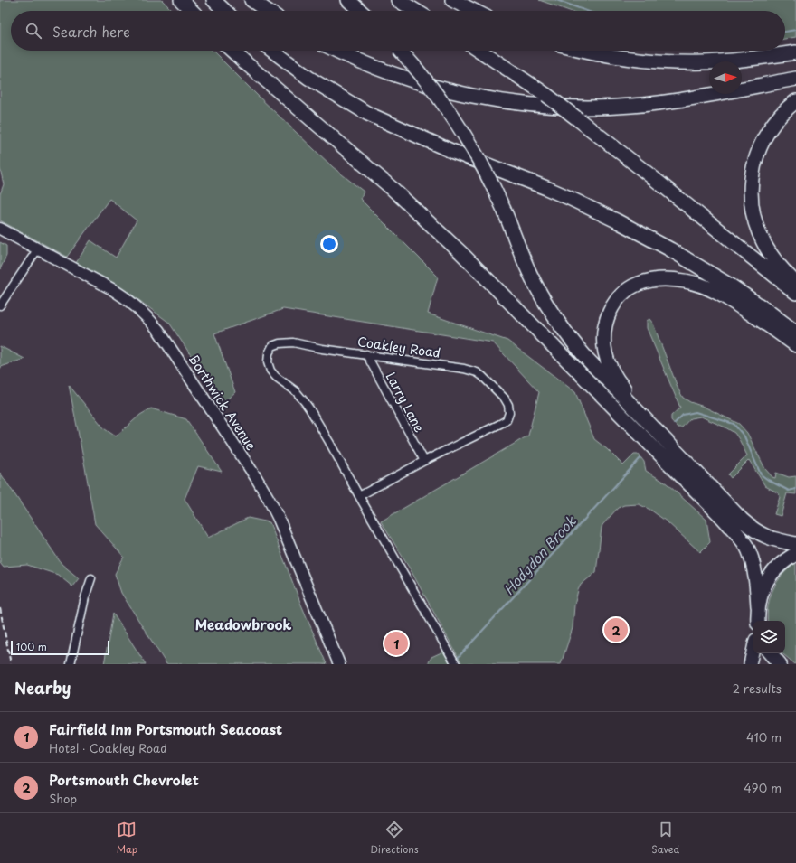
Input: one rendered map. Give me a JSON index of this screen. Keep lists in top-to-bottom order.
{
  "streets": {
    "street": ["Coakley Road", "Borthwick Avenue", "Larry Lane"]
  },
  "crossings": [
    ["Coakley Road", "Larry Lane"]
  ],
  "districts": ["Meadowbrook"],
  "water": ["Hodgdon Brook"],
  "scale_bar": "100 m",
  "north": "right",
  "page": {
    "search": "Search here",
    "pins": ["2", "1"],
    "scale": "100 m",
    "heading": ["Nearby", "2 results"],
    "list": [
      {
        "mark": "1",
        "name": "Fairfield Inn Portsmouth Seacoast",
        "note": "Hotel · Coakley Road",
        "value": "410 m"
      },
      {
        "mark": "2",
        "name": "Portsmouth Chevrolet",
        "note": "Shop",
        "value": "490 m"
      }
    ],
    "nav": ["Map", "Directions", "Saved"]
  }
}
